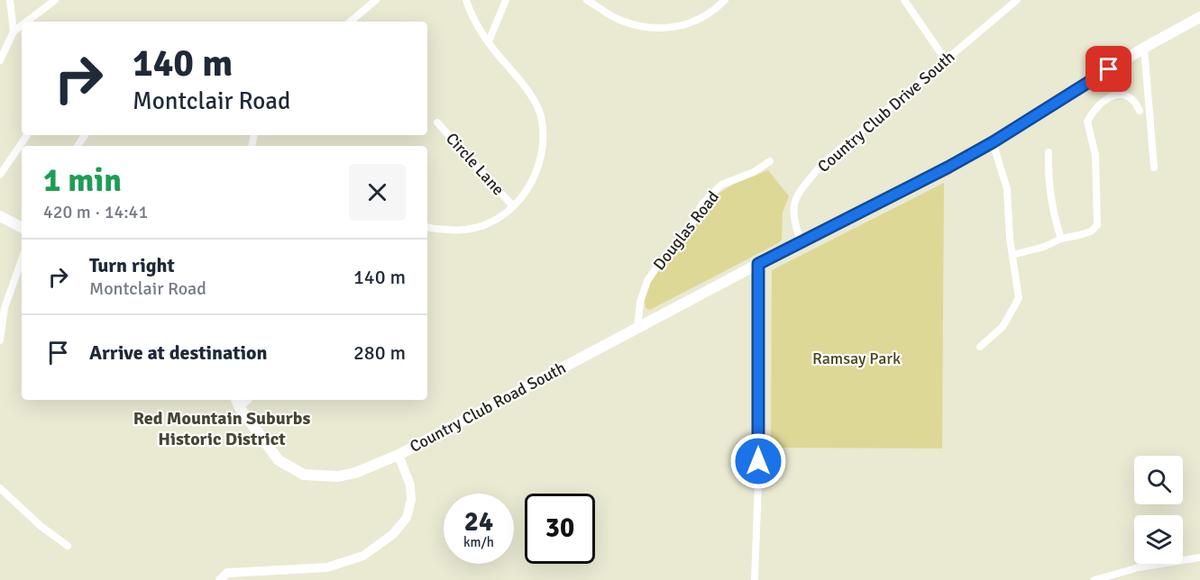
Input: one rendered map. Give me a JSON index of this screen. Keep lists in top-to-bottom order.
{
  "streets": {
    "main road": ["Country Club Road South"],
    "street": ["Country Club Drive South", "Circle Lane", "Douglas Road"]
  },
  "crossings": [
    ["Country Club Drive South", "Country Club Road South"],
    ["Douglas Road", "Country Club Road South"]
  ],
  "districts": ["Red Mountain Suburbs Historic District"],
  "parks": ["Ramsay Park"],
  "page": {
    "turn": ["140 m", "Montclair Road"],
    "heading": ["1 min", "420 m · 14:41"],
    "list": [
      {
        "name": "Turn right",
        "note": "Montclair Road",
        "value": "140 m"
      },
      {
        "name": "Arrive at destination",
        "value": "280 m"
      }
    ],
    "speed": "24 km/h",
    "limit": "30"
  }
}
